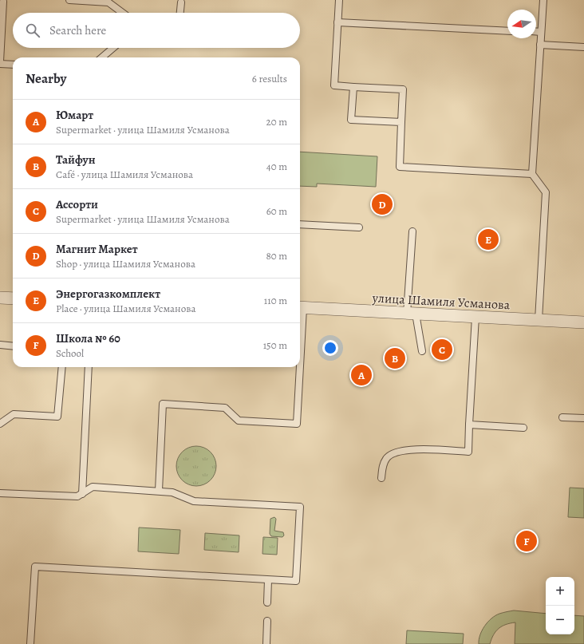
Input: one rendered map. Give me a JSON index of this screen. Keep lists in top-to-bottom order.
{
  "streets": {
    "street": ["улица Шамиля Усманова"]
  },
  "north": "left",
  "page": {
    "search": "Search here",
    "heading": ["Nearby", "6 results"],
    "list": [
      {
        "mark": "A",
        "name": "Юмарт",
        "note": "Supermarket · улица Шамиля Усманова",
        "value": "20 m"
      },
      {
        "mark": "B",
        "name": "Тайфун",
        "note": "Café · улица Шамиля Усманова",
        "value": "40 m"
      },
      {
        "mark": "C",
        "name": "Ассорти",
        "note": "Supermarket · улица Шамиля Усманова",
        "value": "60 m"
      },
      {
        "mark": "D",
        "name": "Магнит Маркет",
        "note": "Shop · улица Шамиля Усманова",
        "value": "80 m"
      },
      {
        "mark": "E",
        "name": "Энергогазкомплект",
        "note": "Place · улица Шамиля Усманова",
        "value": "110 m"
      },
      {
        "mark": "F",
        "name": "Школа № 60",
        "note": "School",
        "value": "150 m"
      }
    ],
    "pins": [
      "D",
      "E",
      "C",
      "B",
      "A",
      "F"
    ],
    "map_buttons": ["+", "−"]
  }
}
